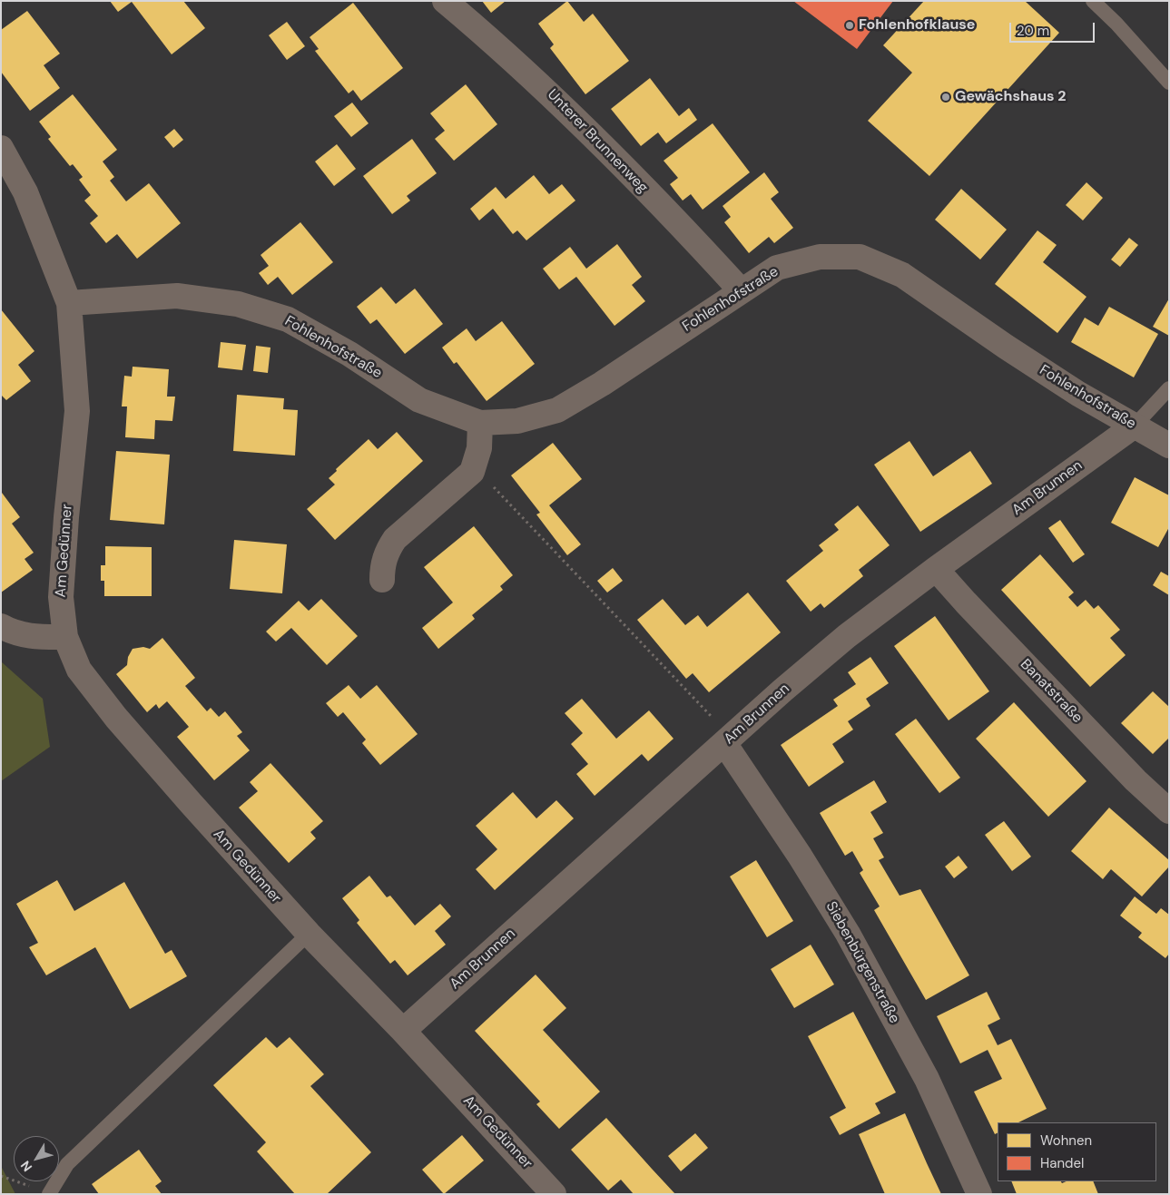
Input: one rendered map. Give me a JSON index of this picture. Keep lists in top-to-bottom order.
{
  "streets": {
    "street": [
      "Unterer Brunnenweg",
      "Fohlenhofstraße",
      "Am Brunnen",
      "Am Gedünner",
      "Banatstraße",
      "Siebenbürgenstraße"
    ]
  },
  "crossings": [
    ["Unterer Brunnenweg", "Fohlenhofstraße"],
    ["Fohlenhofstraße", "Am Brunnen"],
    ["Fohlenhofstraße", "Am Gedünner"],
    ["Am Brunnen", "Am Gedünner"],
    ["Am Brunnen", "Banatstraße"],
    ["Am Brunnen", "Siebenbürgenstraße"]
  ],
  "places": ["Fohlenhofklause", "Gewächshaus 2"],
  "legend": ["Wohnen", "Handel"],
  "scale_bar": "20 m",
  "north": "bottom left"
}
